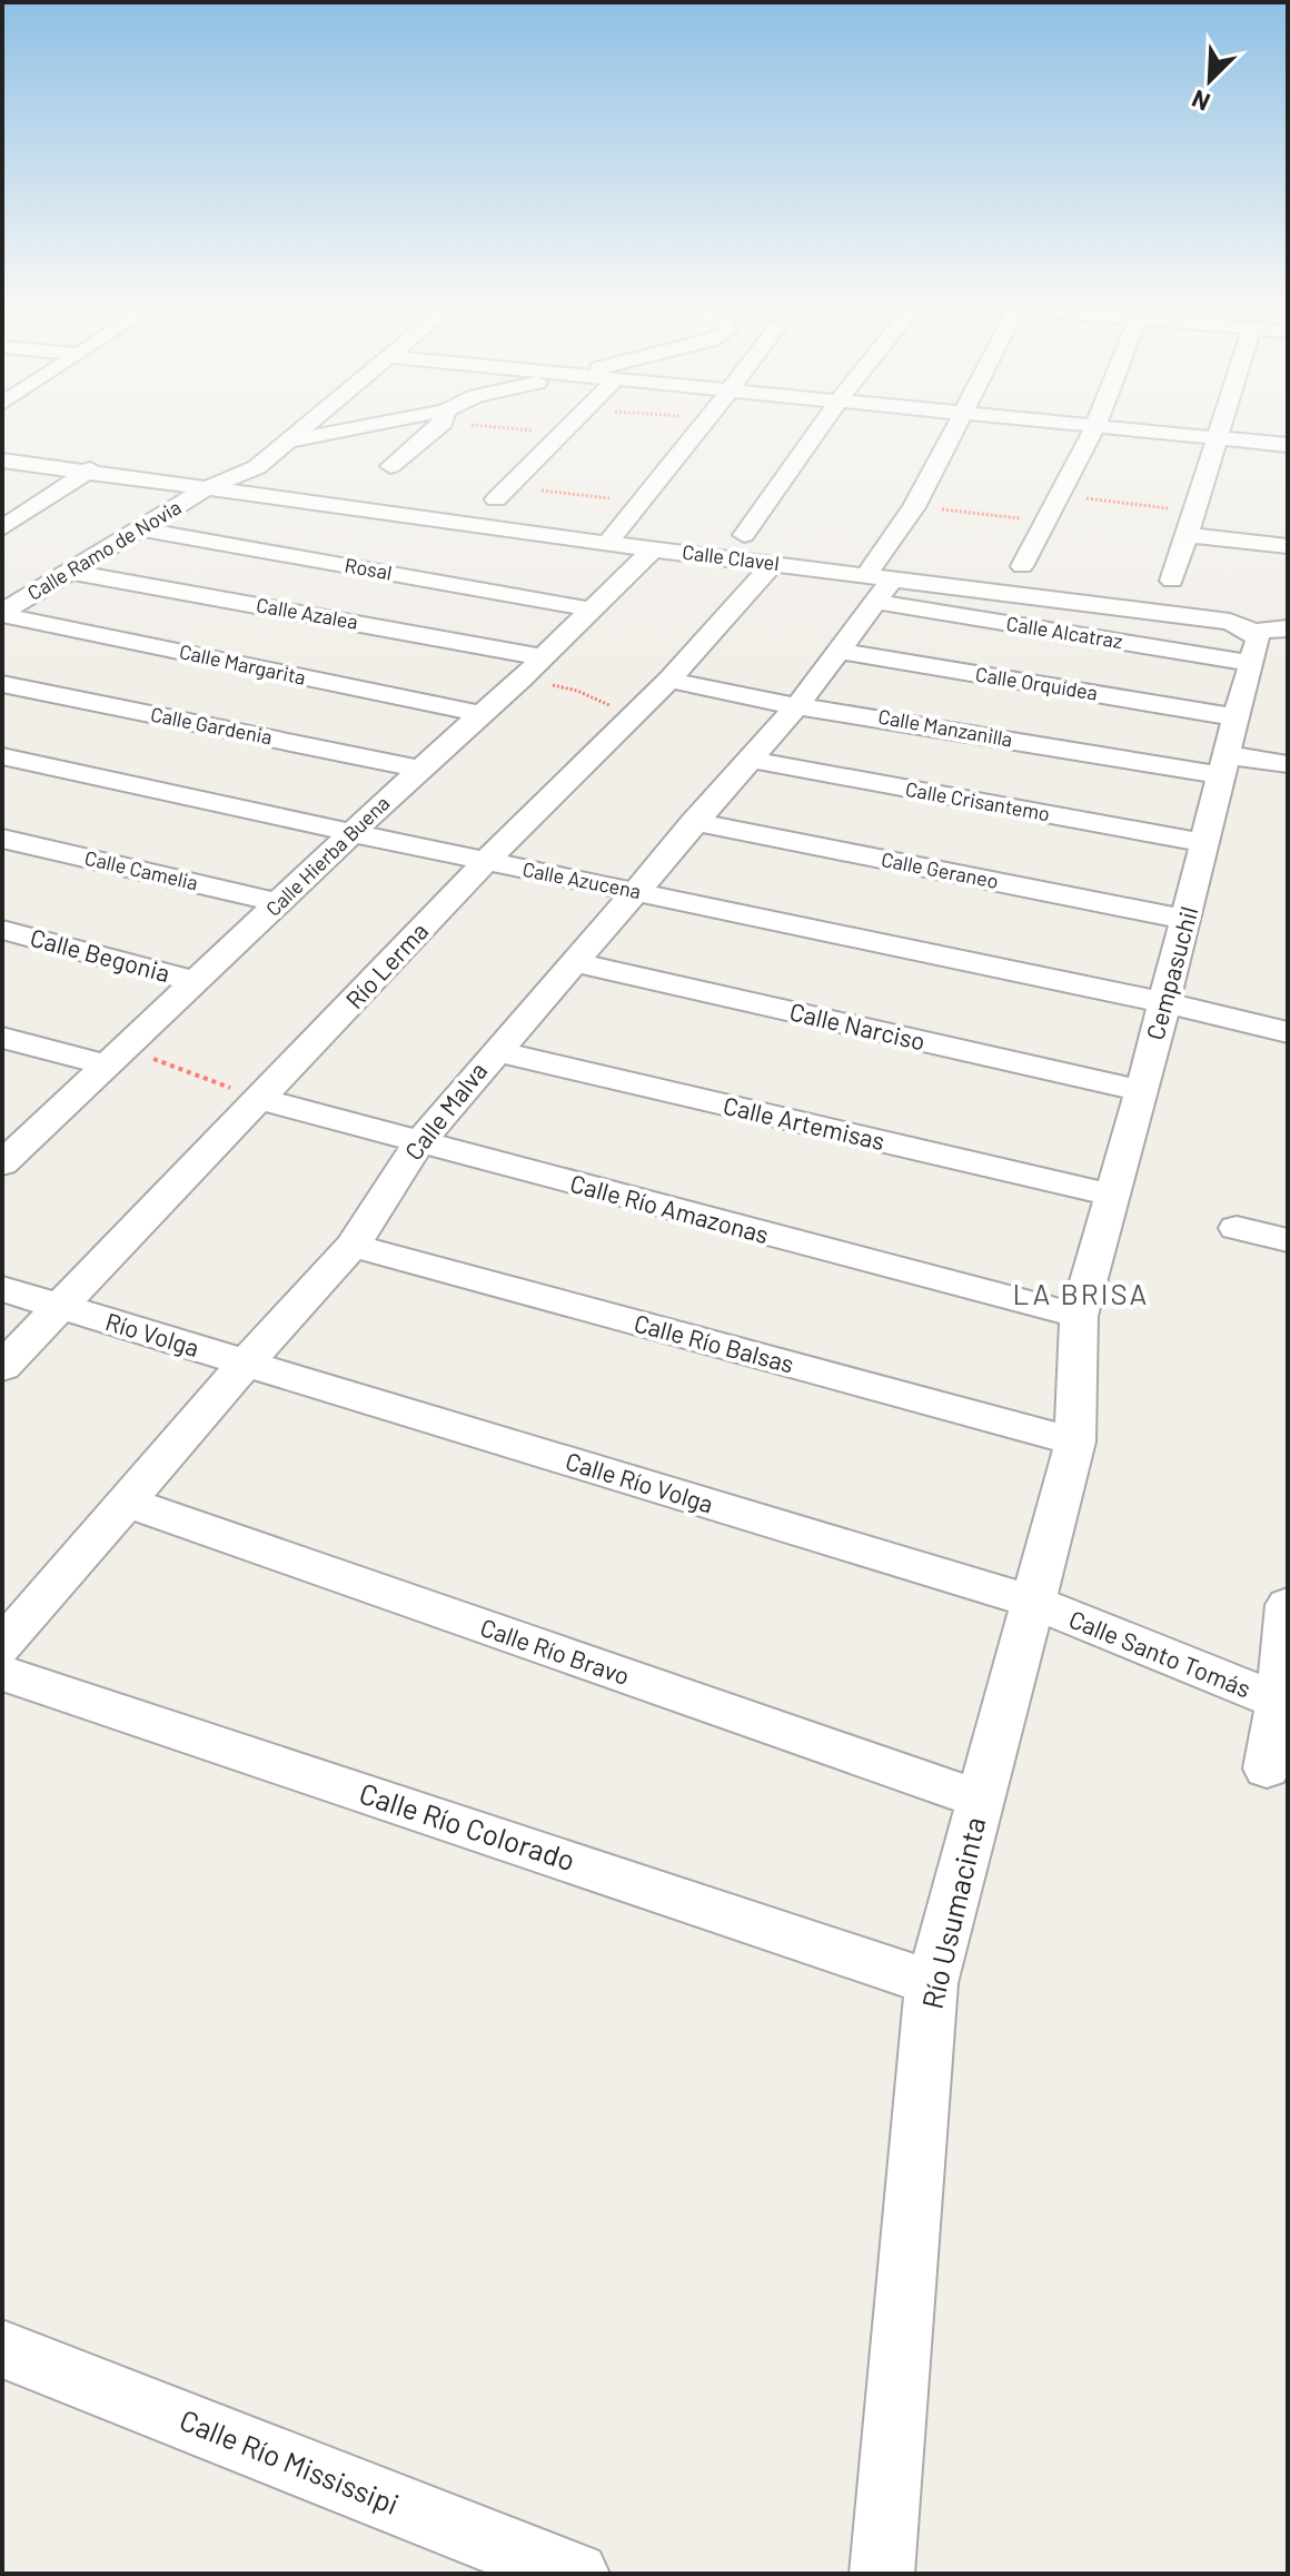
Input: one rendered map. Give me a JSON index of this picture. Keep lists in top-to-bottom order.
{
  "streets": {
    "street": [
      "Calle Ramo de Novia",
      "Calle Clavel",
      "Rosal",
      "Calle Azalea",
      "Calle Alcatraz",
      "Calle Margarita",
      "Calle Orquídea",
      "Calle Gardenia",
      "Calle Manzanilla",
      "Calle Crisantemo",
      "Calle Hierba Buena",
      "Calle Camelia",
      "Calle Geraneo",
      "Calle Azucena",
      "Calle Begonia",
      "Río Lerma",
      "Cempasuchil",
      "Calle Narciso",
      "Calle Malva",
      "Calle Artemisas",
      "Calle Río Amazonas",
      "Río Volga",
      "Calle Río Balsas",
      "Calle Río Volga",
      "Calle Río Bravo",
      "Calle Santo Tomás",
      "Calle Río Colorado",
      "Río Usumacinta",
      "Calle Río Mississipi"
    ]
  },
  "crossings": [
    ["Calle Ramo de Novia", "Calle Clavel"],
    ["Calle Ramo de Novia", "Rosal"],
    ["Calle Ramo de Novia", "Calle Azalea"],
    ["Calle Ramo de Novia", "Calle Margarita"],
    ["Calle Clavel", "Calle Alcatraz"],
    ["Calle Clavel", "Calle Hierba Buena"],
    ["Calle Clavel", "Río Lerma"],
    ["Calle Clavel", "Cempasuchil"],
    ["Calle Clavel", "Calle Malva"],
    ["Rosal", "Calle Hierba Buena"],
    ["Calle Azalea", "Calle Hierba Buena"],
    ["Calle Alcatraz", "Cempasuchil"],
    ["Calle Alcatraz", "Calle Malva"],
    ["Calle Margarita", "Calle Hierba Buena"],
    ["Calle Orquídea", "Cempasuchil"],
    ["Calle Orquídea", "Calle Malva"],
    ["Calle Gardenia", "Calle Hierba Buena"],
    ["Calle Manzanilla", "Río Lerma"],
    ["Calle Manzanilla", "Cempasuchil"],
    ["Calle Manzanilla", "Calle Malva"],
    ["Calle Crisantemo", "Cempasuchil"],
    ["Calle Crisantemo", "Calle Malva"],
    ["Calle Hierba Buena", "Calle Camelia"],
    ["Calle Hierba Buena", "Calle Azucena"],
    ["Calle Hierba Buena", "Calle Begonia"],
    ["Calle Geraneo", "Cempasuchil"],
    ["Calle Geraneo", "Calle Malva"],
    ["Calle Azucena", "Río Lerma"],
    ["Calle Azucena", "Cempasuchil"],
    ["Calle Azucena", "Calle Malva"],
    ["Río Lerma", "Calle Río Amazonas"],
    ["Río Lerma", "Río Volga"],
    ["Cempasuchil", "Calle Narciso"],
    ["Cempasuchil", "Calle Artemisas"],
    ["Cempasuchil", "Calle Río Amazonas"],
    ["Cempasuchil", "Río Usumacinta"],
    ["Calle Narciso", "Calle Malva"],
    ["Calle Malva", "Calle Artemisas"],
    ["Calle Malva", "Calle Río Amazonas"],
    ["Calle Malva", "Río Volga"],
    ["Calle Malva", "Calle Río Balsas"],
    ["Calle Malva", "Calle Río Volga"],
    ["Calle Malva", "Calle Río Bravo"],
    ["Calle Río Amazonas", "Río Usumacinta"],
    ["Río Volga", "Calle Río Volga"],
    ["Calle Río Balsas", "Río Usumacinta"],
    ["Calle Río Volga", "Calle Santo Tomás"],
    ["Calle Río Volga", "Río Usumacinta"],
    ["Calle Río Bravo", "Río Usumacinta"],
    ["Calle Santo Tomás", "Río Usumacinta"],
    ["Calle Río Colorado", "Río Usumacinta"]
  ],
  "districts": ["LA BRISA"],
  "north": "bottom left"
}
